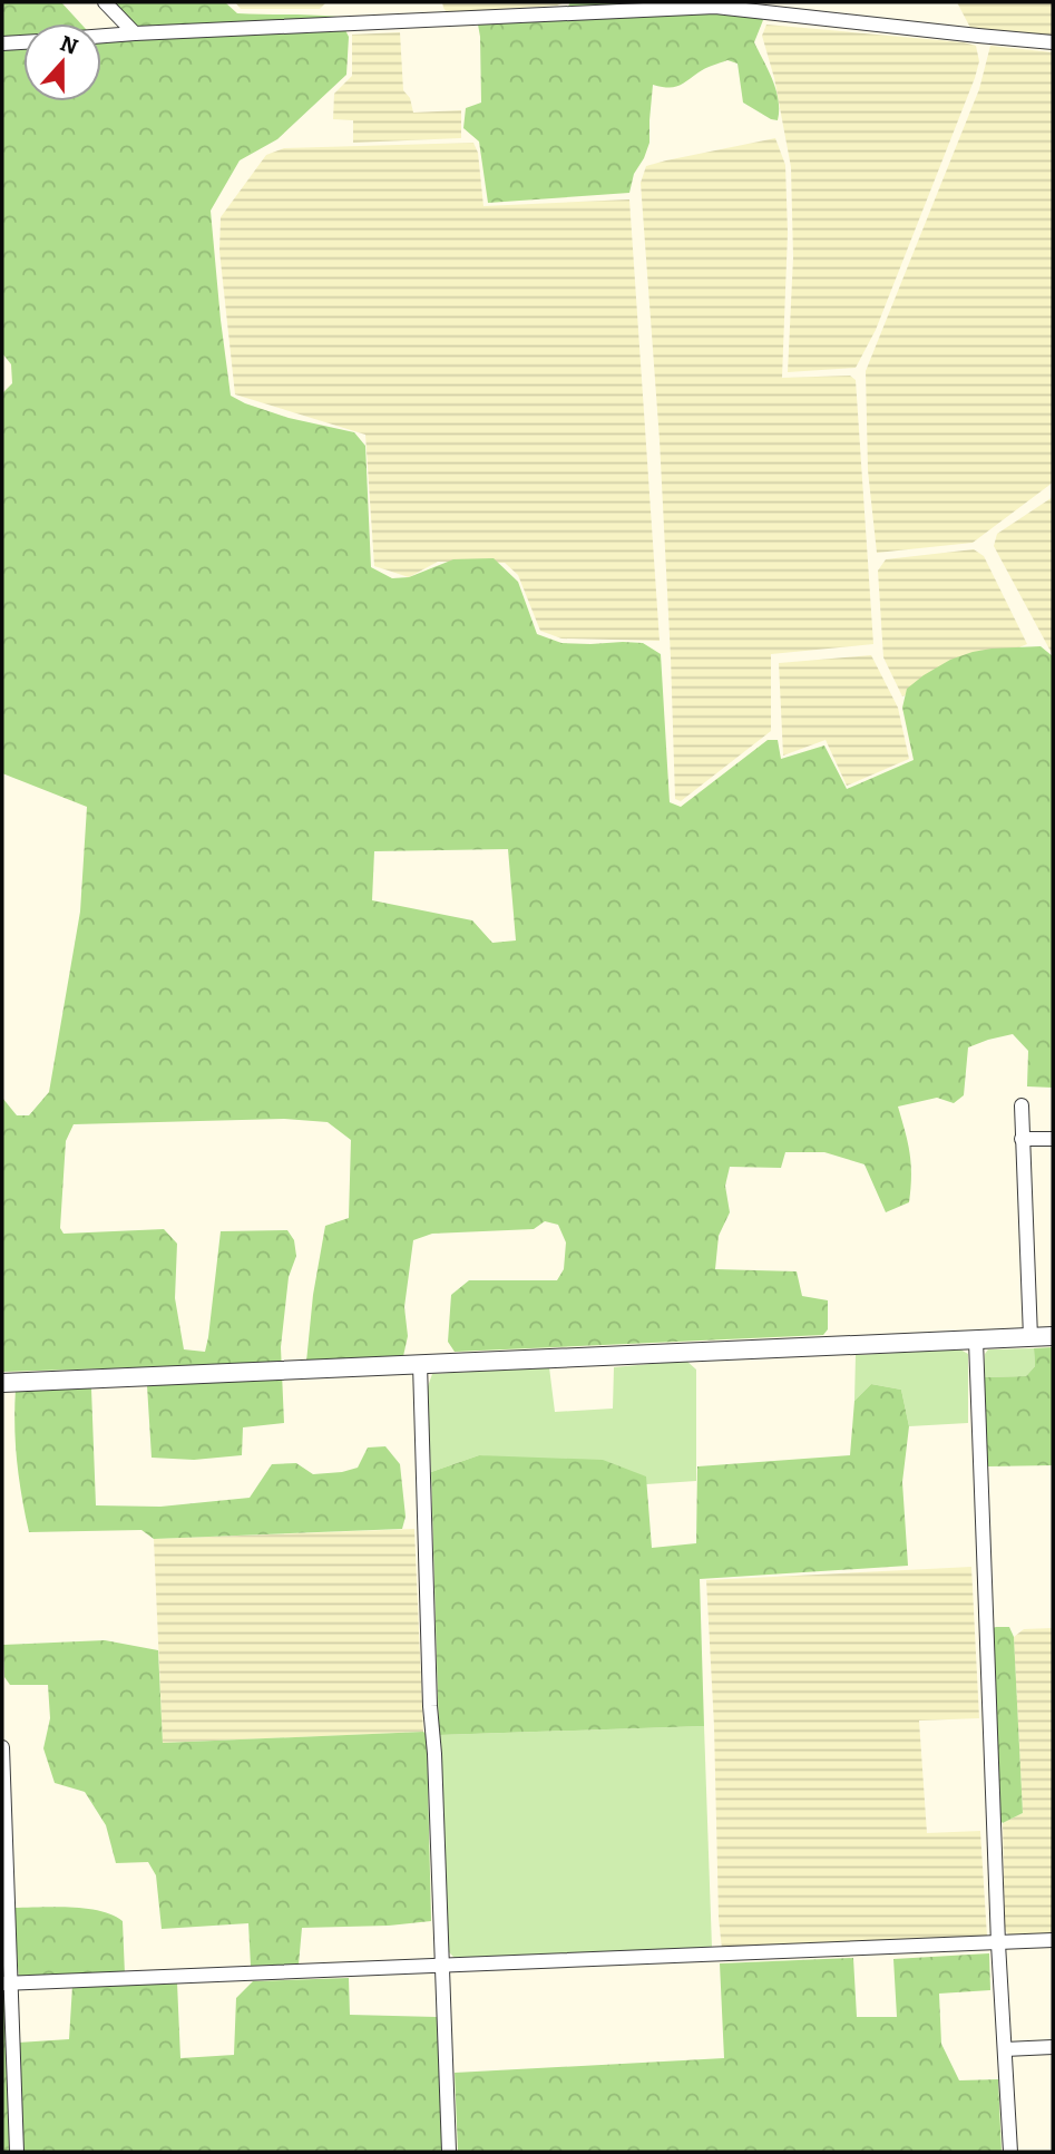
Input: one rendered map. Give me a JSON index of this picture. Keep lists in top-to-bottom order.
{
  "north": "top"
}
